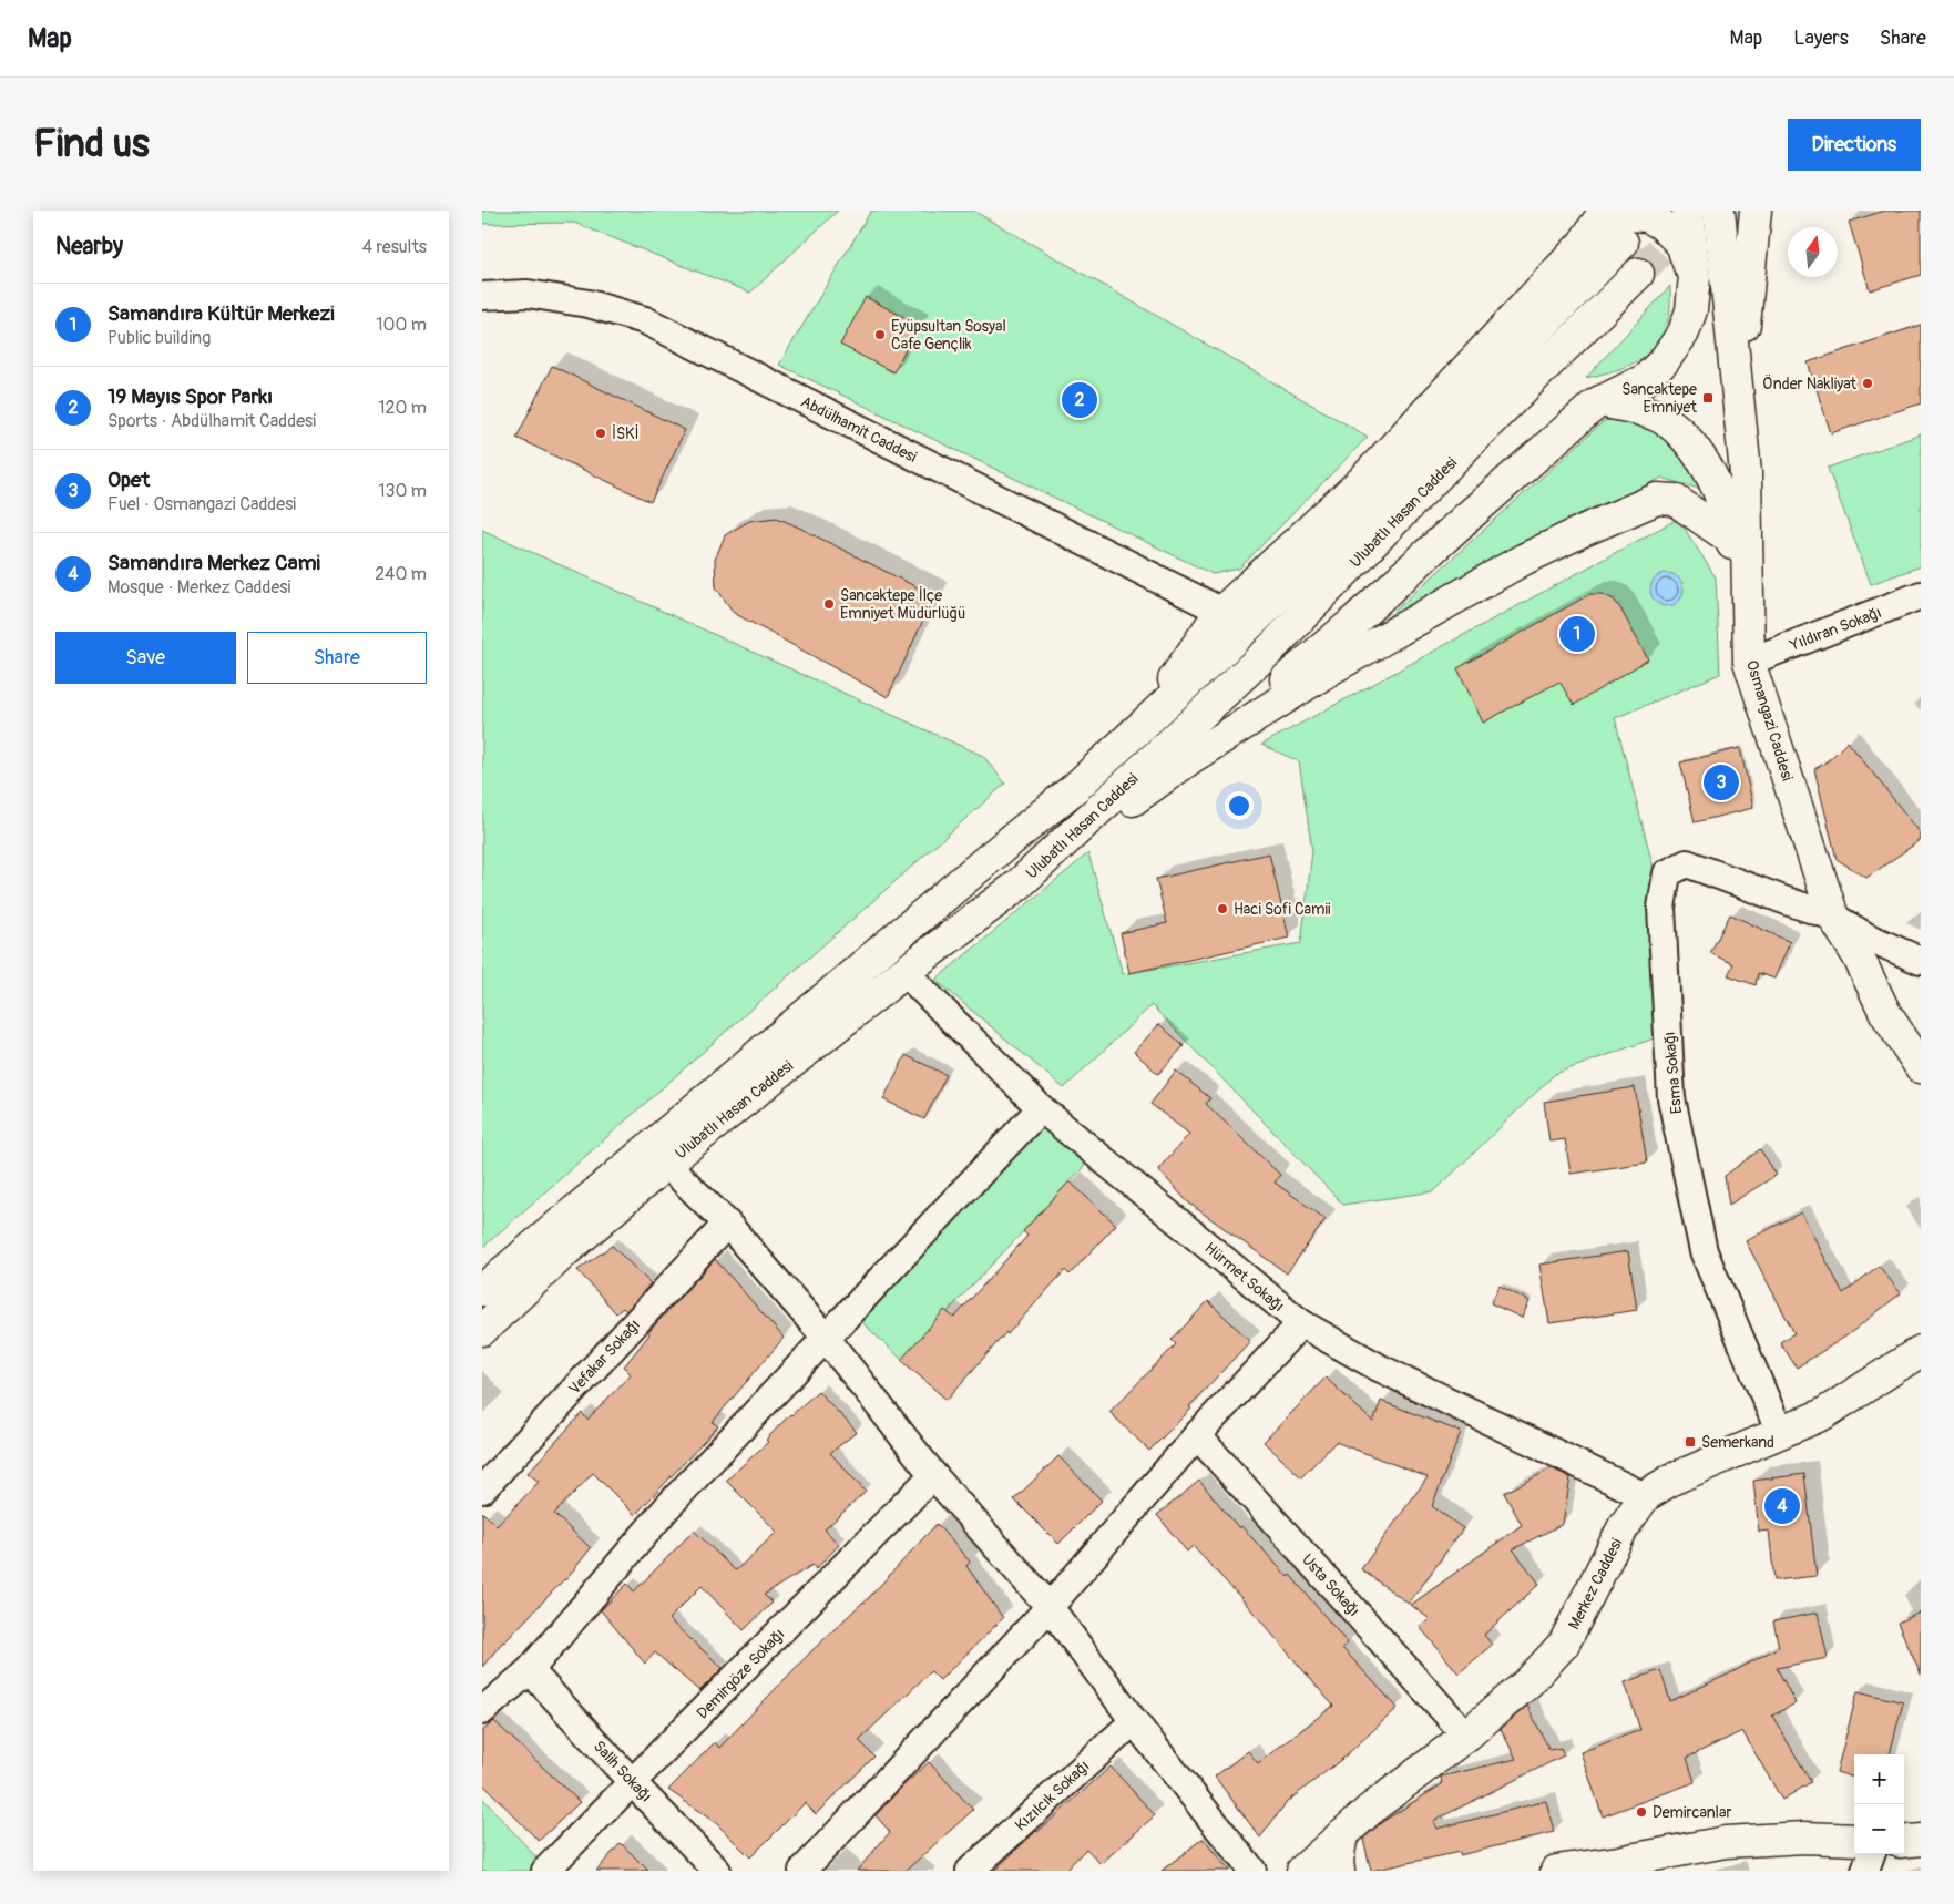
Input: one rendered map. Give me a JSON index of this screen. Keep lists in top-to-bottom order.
{
  "streets": {
    "main road": ["Ulubatlı Hasan Caddesi", "Osmangazi Caddesi", "Merkez Caddesi"],
    "street": [
      "Abdülhamit Caddesi",
      "Yıldıran Sokağı",
      "Esma Sokağı",
      "Hürmet Sokağı",
      "Vefakar Sokağı",
      "Usta Sokağı",
      "Demirgöze Sokağı",
      "Salih Sokağı",
      "Kızılcık Sokağı"
    ]
  },
  "crossings": [
    ["Ulubatlı Hasan Caddesi", "Hürmet Sokağı"],
    ["Yıldıran Sokağı", "Osmangazi Caddesi"],
    ["Osmangazi Caddesi", "Esma Sokağı"],
    ["Esma Sokağı", "Merkez Caddesi"],
    ["Hürmet Sokağı", "Merkez Caddesi"],
    ["Merkez Caddesi", "Usta Sokağı"],
    ["Demirgöze Sokağı", "Salih Sokağı"]
  ],
  "places": {
    "other": [
      "Eyüpsultan Sosyal Cafe Gençlik",
      "Önder Nakliyat",
      "İSKİ",
      "Sancaktepe İlçe Emniyet Müdürlüğü",
      "Haci Sofi Camii",
      "Demircanlar"
    ],
    "transit": ["Sancaktepe Emniyet", "Semerkand"]
  },
  "north": "top",
  "page": {
    "header": "Map",
    "nav": ["Map", "Layers", "Share"],
    "buttons": [
      "Directions",
      ["Save", "Share"]
    ],
    "title": "Find us",
    "heading": ["Nearby", "4 results"],
    "list": [
      {
        "mark": "1",
        "name": "Samandıra Kültür Merkezi",
        "note": "Public building",
        "value": "100 m"
      },
      {
        "mark": "2",
        "name": "19 Mayıs Spor Parkı",
        "note": "Sports · Abdülhamit Caddesi",
        "value": "120 m"
      },
      {
        "mark": "3",
        "name": "Opet",
        "note": "Fuel · Osmangazi Caddesi",
        "value": "130 m"
      },
      {
        "mark": "4",
        "name": "Samandıra Merkez Cami",
        "note": "Mosque · Merkez Caddesi",
        "value": "240 m"
      }
    ],
    "pins": [
      "2",
      "1",
      "3",
      "4"
    ],
    "map_buttons": ["+", "−"]
  }
}
